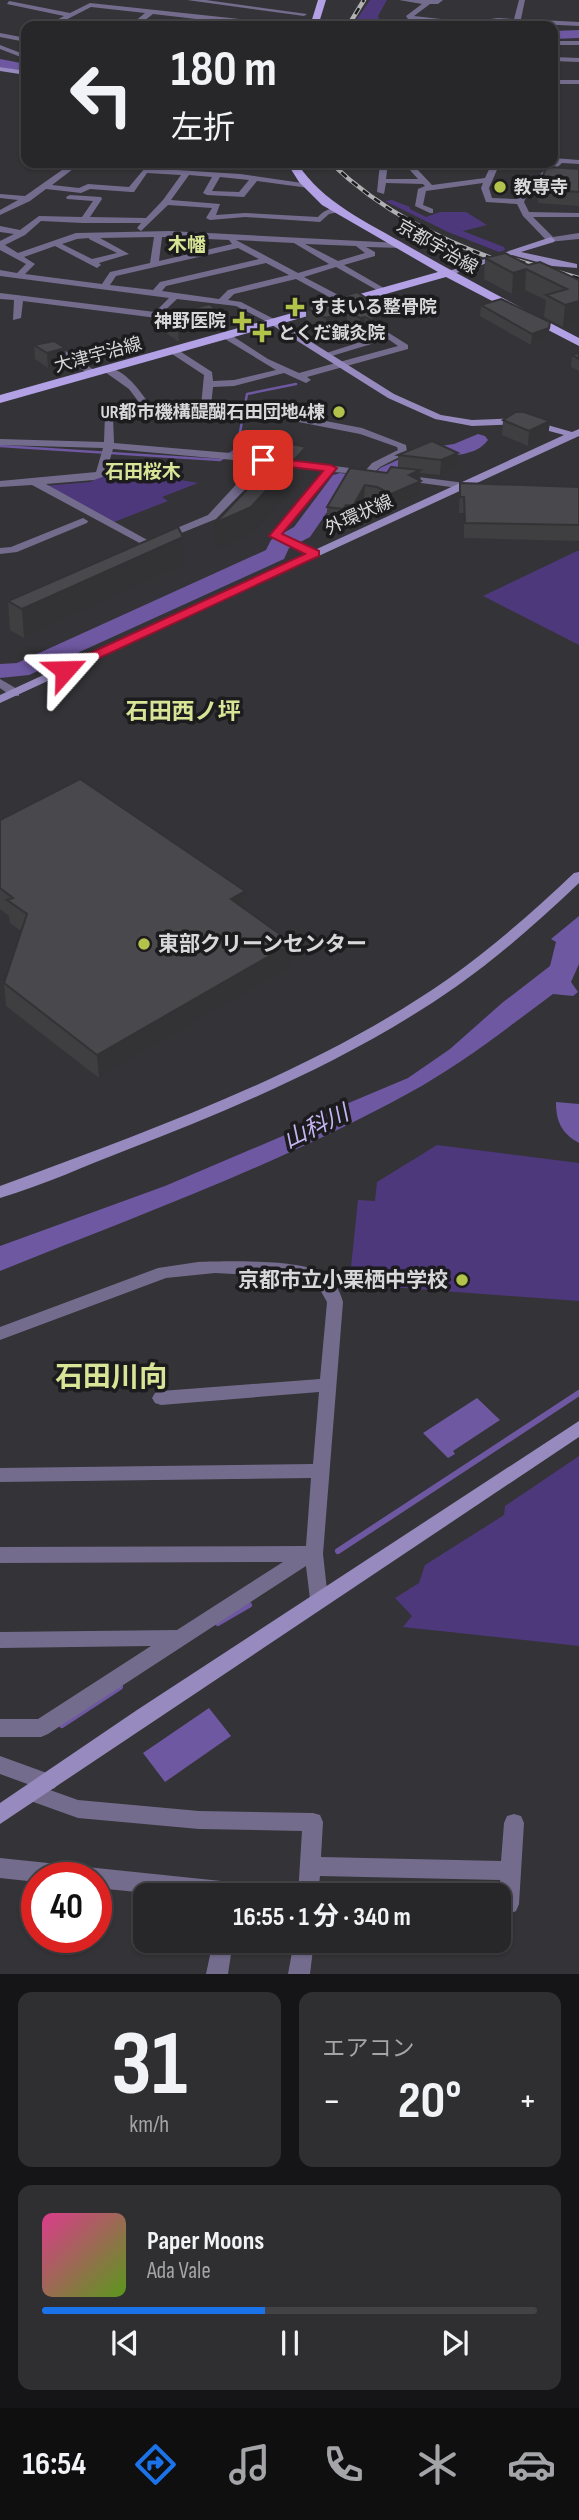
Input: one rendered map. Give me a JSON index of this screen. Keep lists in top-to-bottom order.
{
  "streets": {
    "main road": ["京都宇治線", "大津宇治線"],
    "street": ["外環状線"]
  },
  "crossings": [
    ["京都宇治線", "大津宇治線"]
  ],
  "districts": [
    "木幡",
    "石田桜木",
    "石田西ノ坪",
    "石田川向"
  ],
  "water": ["山科川"],
  "places": {
    "other": [
      "教専寺",
      "UR都市機構醍醐石田団地4棟",
      "東部クリーンセンター",
      "京都市立小栗栖中学校"
    ],
    "health": ["すまいる整骨院", "神野医院", "とくだ鍼灸院"]
  },
  "page": {
    "turn": ["180 m", "左折"],
    "limit": "40",
    "trip": "16:55 · 1 分 · 340 m",
    "tile": [
      ["31", "km/h"],
      "エアコン"
    ],
    "heat": ["−", "20°", "+"],
    "song": ["Paper Moons", "Ada Vale"],
    "tabs": "16:54"
  }
}
